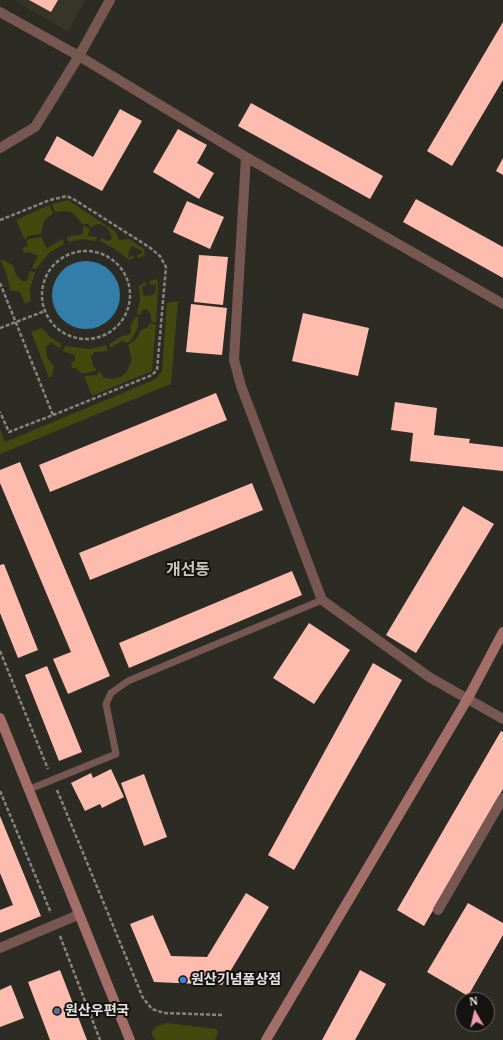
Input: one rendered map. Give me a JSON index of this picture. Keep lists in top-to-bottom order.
{
  "districts": ["개선동"],
  "places": ["원산기념품상점", "원산우편국"],
  "north": "top"
}
